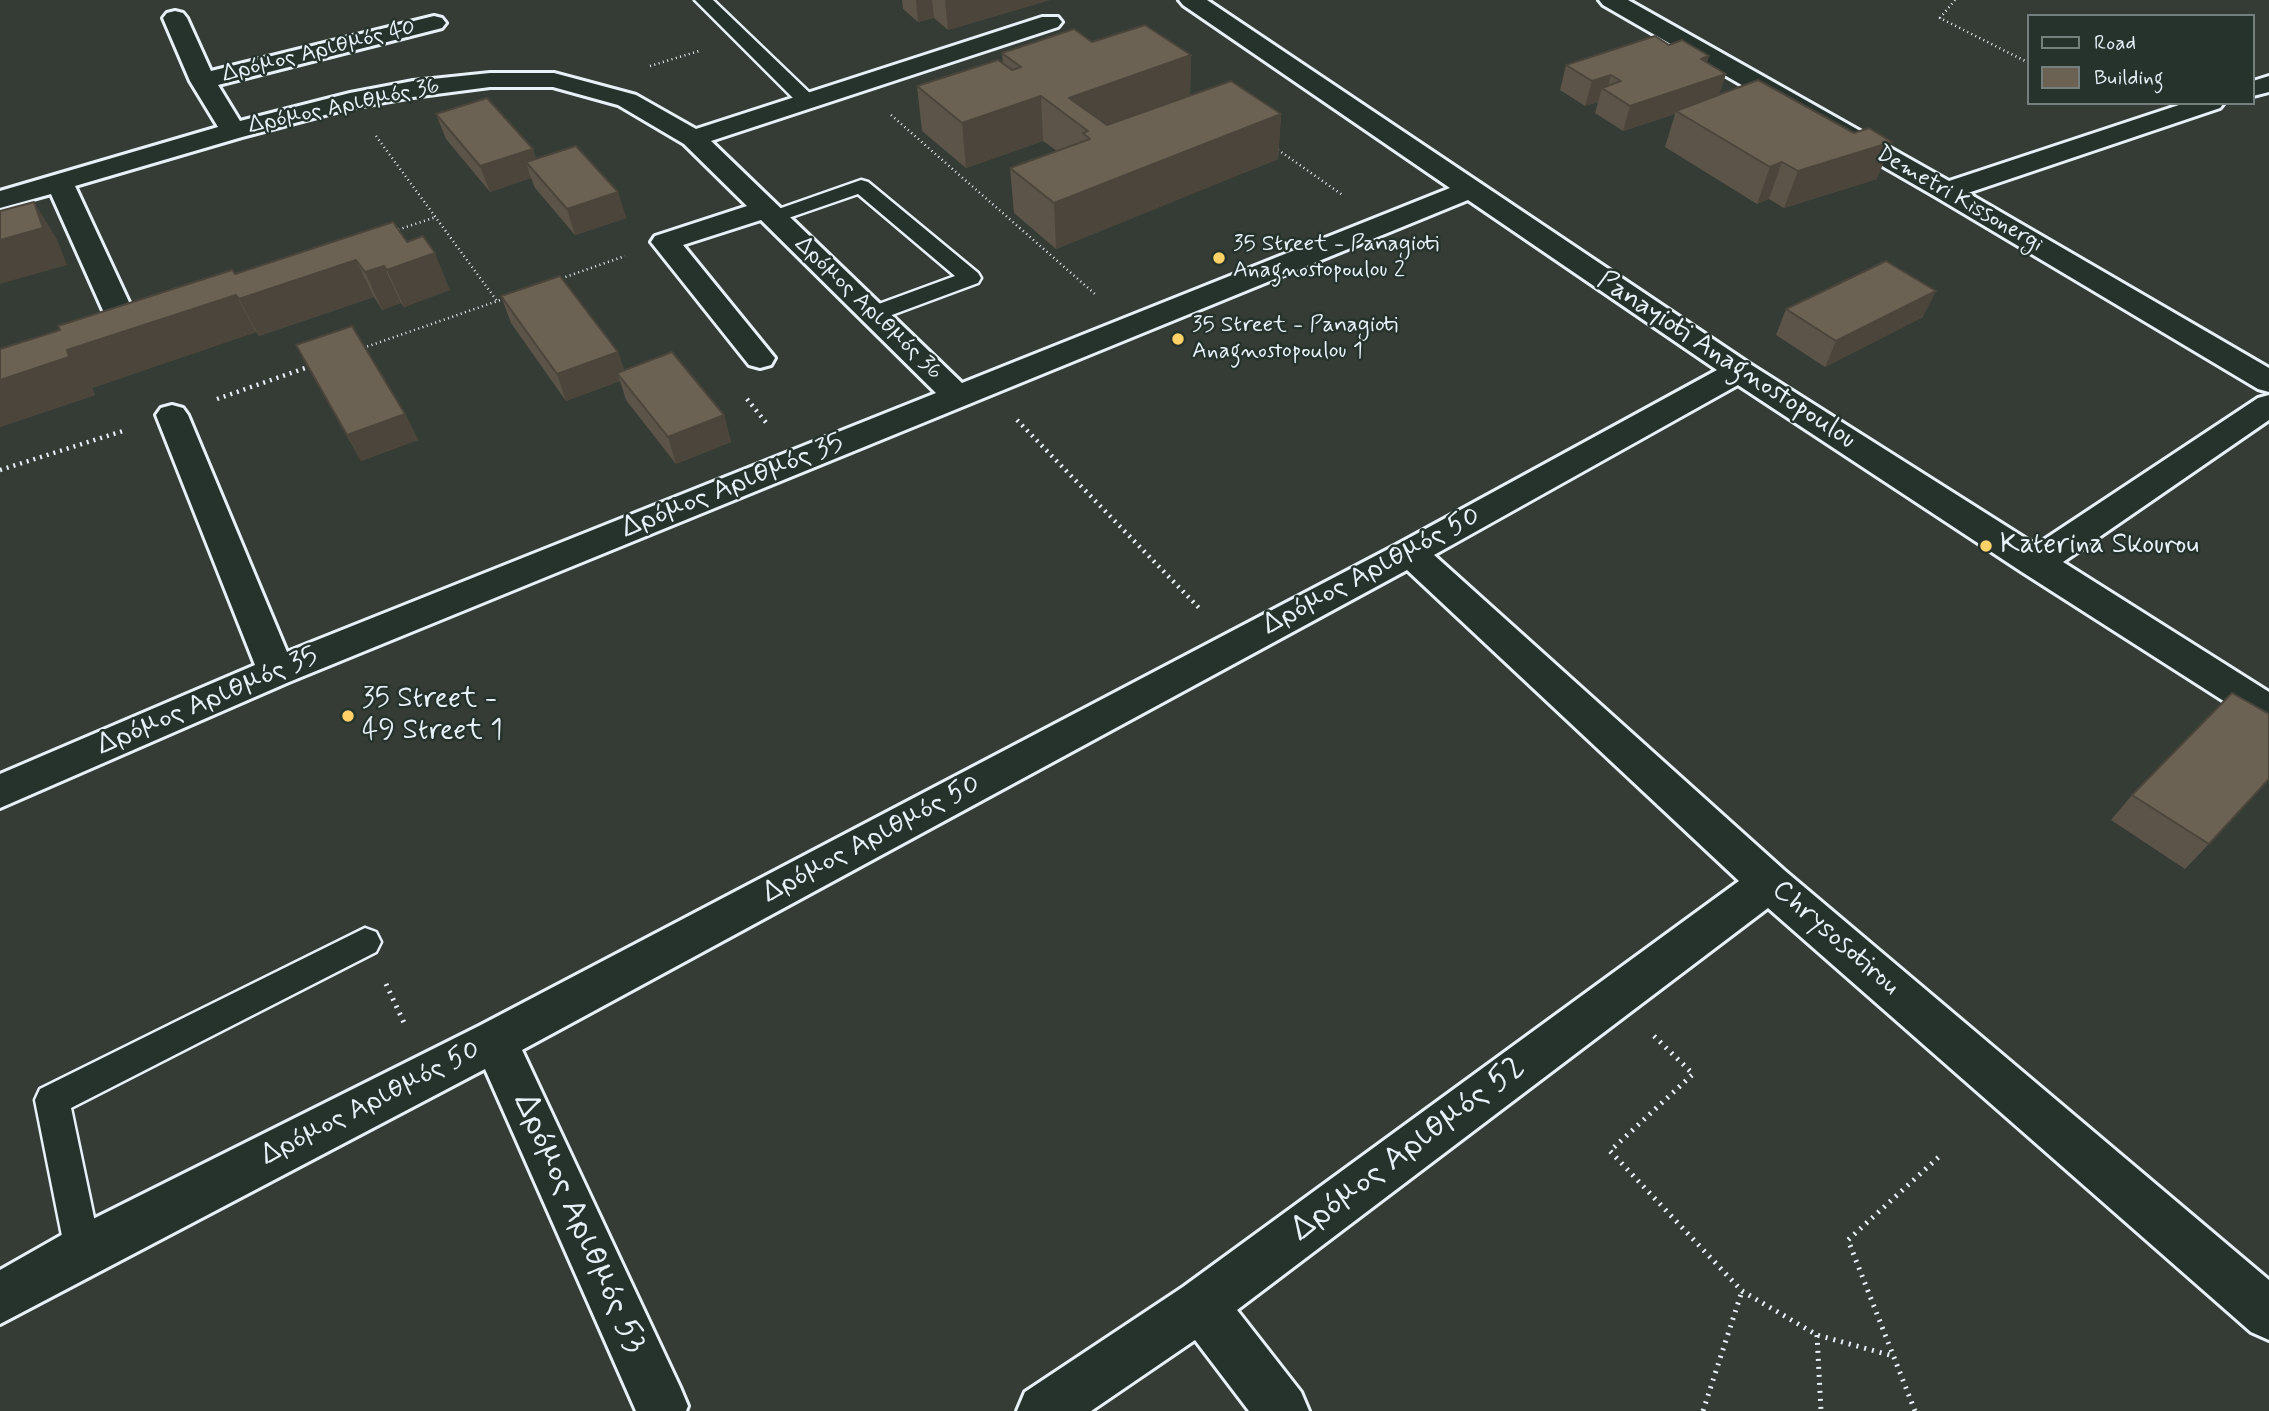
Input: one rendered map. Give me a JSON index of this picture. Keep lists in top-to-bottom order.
{
  "streets": {
    "street": [
      "Δρόμος Αριθμός 40",
      "Δρόμος Αριθμός 36",
      "Demetri Kissonergi",
      "Panayioti Anagnostopoulou",
      "Δρόμος Αριθμός 35",
      "Δρόμος Αριθμός 50",
      "Chrysosotirou",
      "Δρόμος Αριθμός 52",
      "Δρόμος Αριθμός 53"
    ]
  },
  "crossings": [
    ["Δρόμος Αριθμός 40", "Δρόμος Αριθμός 36"],
    ["Δρόμος Αριθμός 36", "Δρόμος Αριθμός 35"],
    ["Panayioti Anagnostopoulou", "Δρόμος Αριθμός 35"],
    ["Panayioti Anagnostopoulou", "Δρόμος Αριθμός 50"],
    ["Δρόμος Αριθμός 50", "Chrysosotirou"],
    ["Δρόμος Αριθμός 50", "Δρόμος Αριθμός 53"],
    ["Chrysosotirou", "Δρόμος Αριθμός 52"]
  ],
  "places": [
    "35 Street - Panagioti Anagnostopoulou 2",
    "35 Street - Panagioti Anagnostopoulou 1",
    "Katerina Skourou",
    "35 Street - 49 Street 1"
  ],
  "legend": ["Road", "Building"]
}
